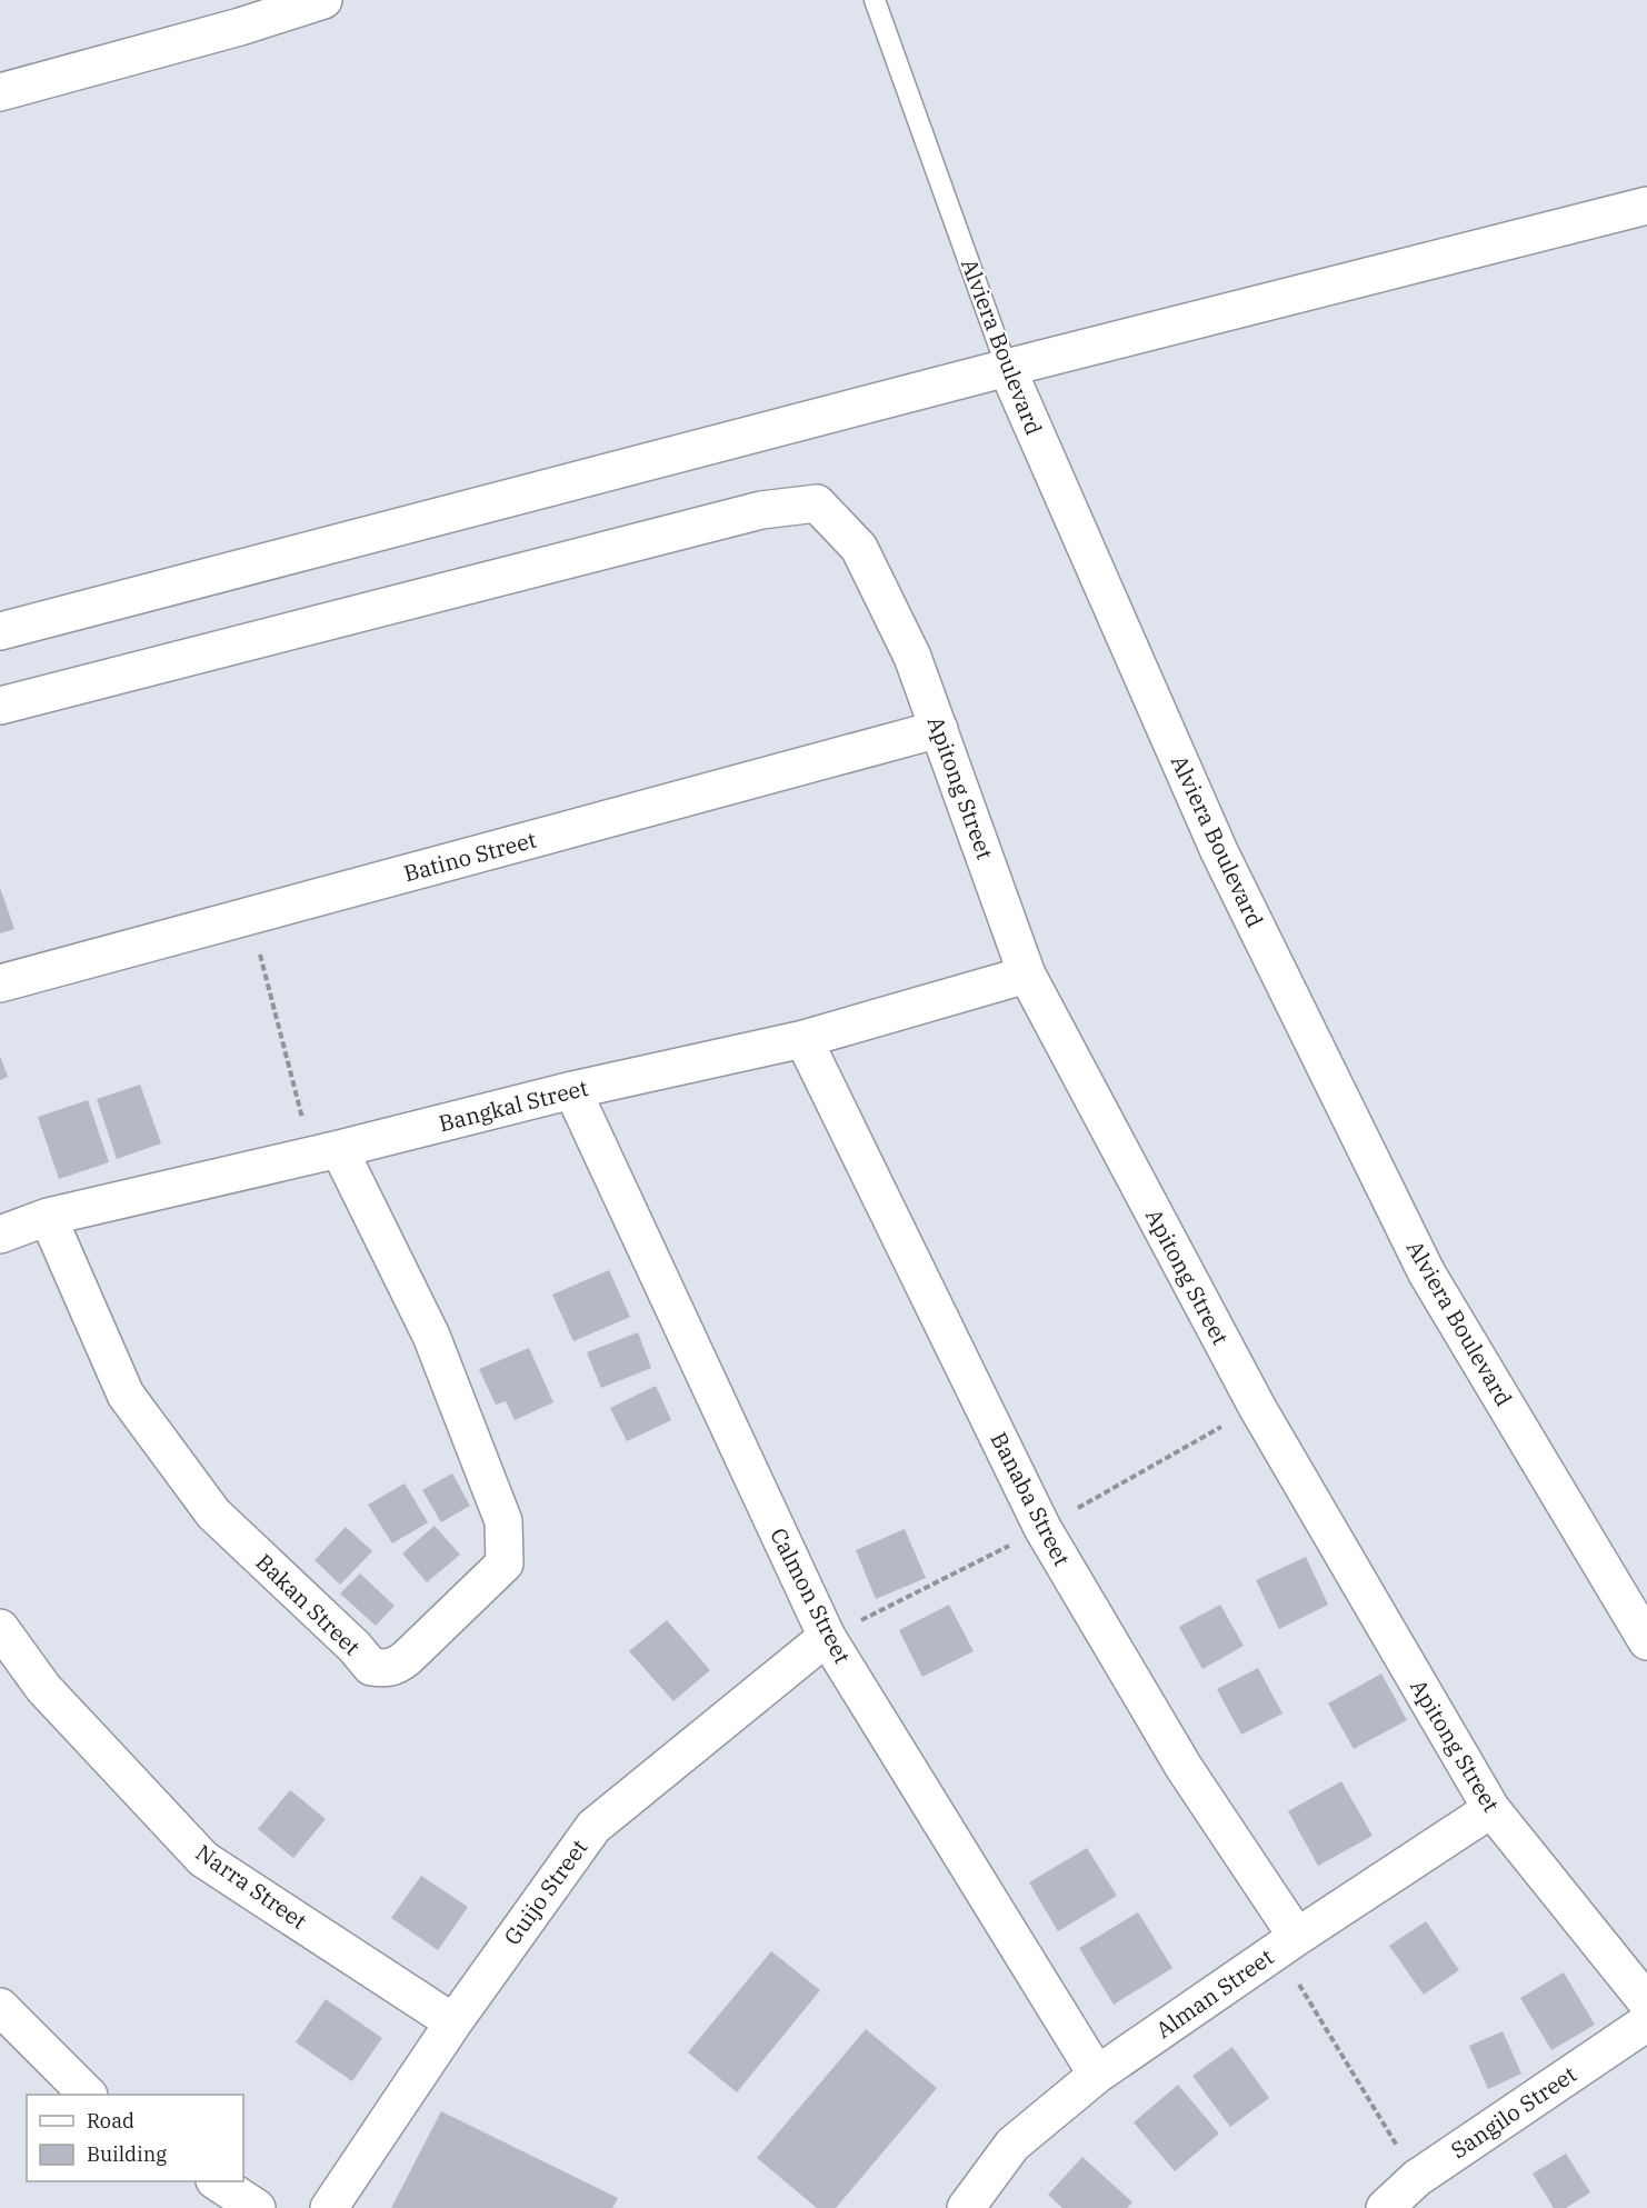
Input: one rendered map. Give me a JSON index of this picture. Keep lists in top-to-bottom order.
{
  "streets": {
    "street": [
      "Alviera Boulevard",
      "Apitong Street",
      "Batino Street",
      "Bangkal Street",
      "Banaba Street",
      "Calmon Street",
      "Bakan Street",
      "Narra Street",
      "Guijo Street",
      "Alman Street",
      "Sangilo Street"
    ]
  },
  "crossings": [
    ["Apitong Street", "Batino Street"],
    ["Apitong Street", "Bangkal Street"],
    ["Apitong Street", "Alman Street"],
    ["Bangkal Street", "Banaba Street"],
    ["Bangkal Street", "Calmon Street"],
    ["Bangkal Street", "Bakan Street"],
    ["Banaba Street", "Alman Street"],
    ["Calmon Street", "Guijo Street"],
    ["Calmon Street", "Alman Street"],
    ["Narra Street", "Guijo Street"]
  ],
  "legend": ["Road", "Building"]
}
